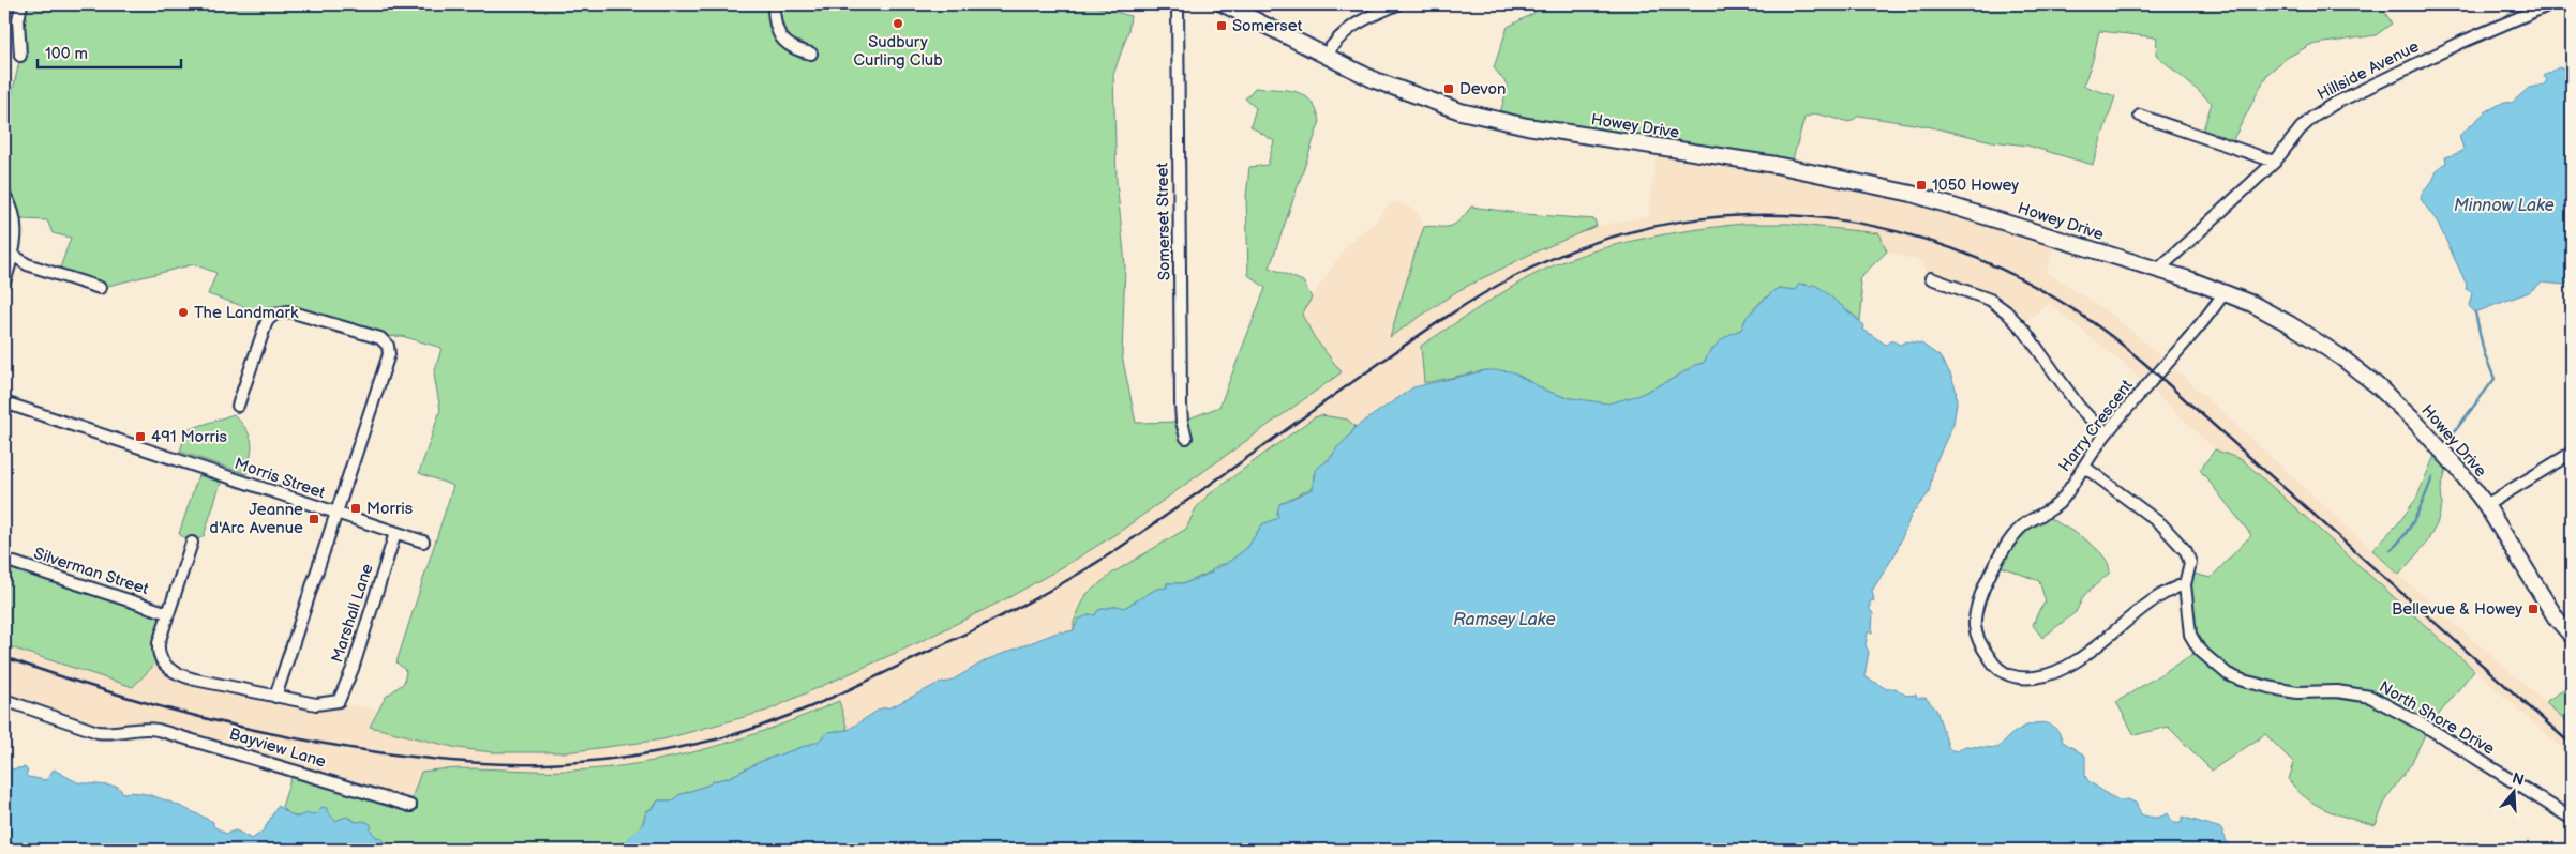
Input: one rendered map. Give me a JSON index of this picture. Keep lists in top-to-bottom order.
{
  "streets": {
    "main road": ["Howey Drive"],
    "street": [
      "Hillside Avenue",
      "Somerset Street",
      "Harry Crescent",
      "Morris Street",
      "Silverman Street",
      "Marshall Lane",
      "North Shore Drive",
      "Bayview Lane"
    ]
  },
  "crossings": [
    ["Hillside Avenue", "Howey Drive"],
    ["Howey Drive", "Harry Crescent"],
    ["Harry Crescent", "North Shore Drive"],
    ["Morris Street", "Marshall Lane"]
  ],
  "water": ["Minnow Lake", "Ramsey Lake"],
  "places": {
    "other": ["Sudbury Curling Club", "The Landmark"],
    "transit": [
      "Somerset",
      "Devon",
      "1050 Howey",
      "491 Morris",
      "Morris",
      "Jeanne d'Arc Avenue",
      "Bellevue & Howey"
    ]
  },
  "scale_bar": "100 m",
  "north": "top"
}
